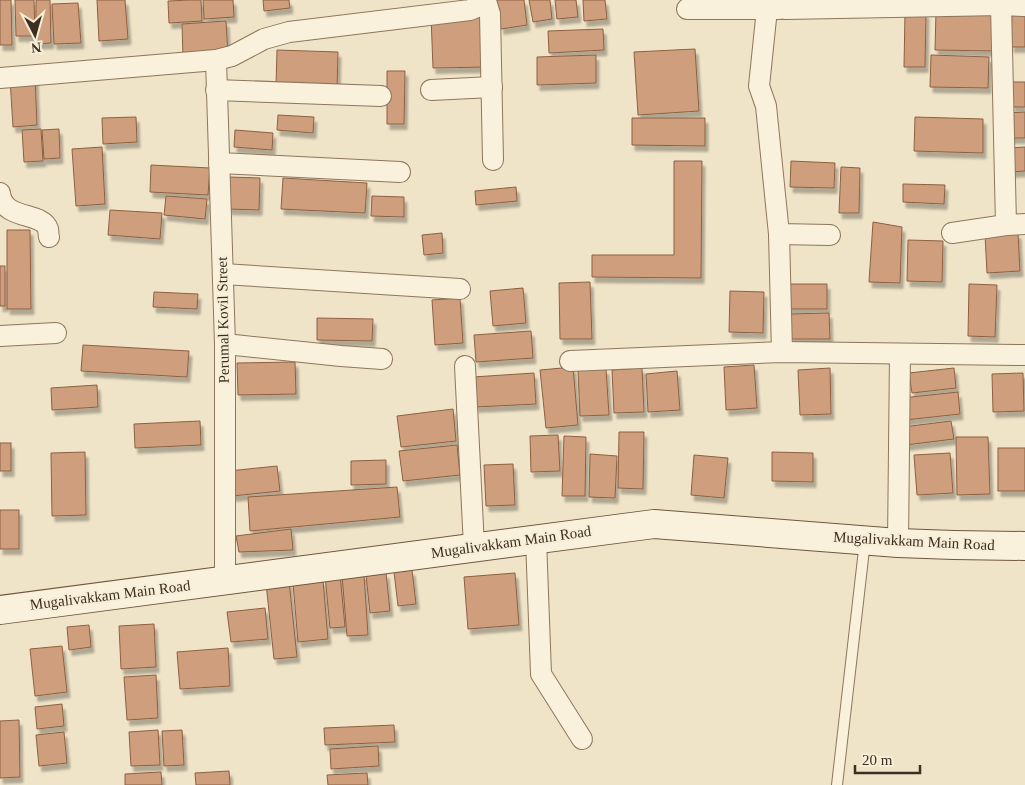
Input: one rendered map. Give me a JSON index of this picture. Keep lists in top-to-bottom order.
{
  "streets": {
    "street": ["Perumal Kovil Street", "Mugalivakkam Main Road"]
  },
  "crossings": [
    ["Perumal Kovil Street", "Mugalivakkam Main Road"]
  ],
  "scale_bar": "20 m",
  "north": "bottom"
}
